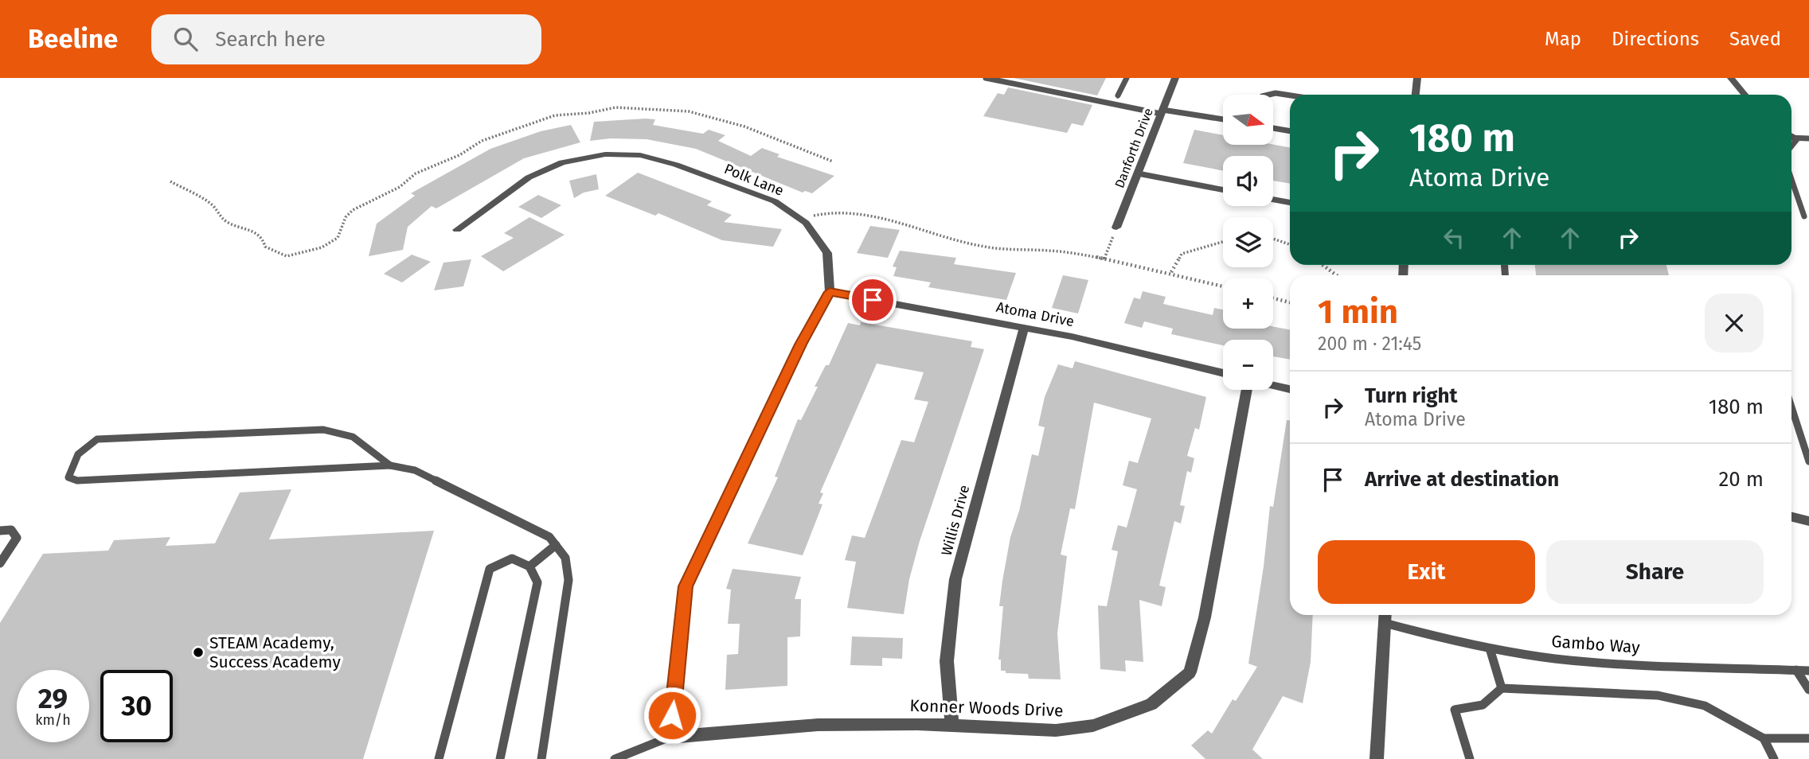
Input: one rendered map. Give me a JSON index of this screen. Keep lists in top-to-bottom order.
{
  "streets": {
    "street": [
      "Danforth Drive",
      "Polk Lane",
      "Atoma Drive",
      "Willis Drive",
      "Konner Woods Drive"
    ],
    "lane": ["Gambo Way"]
  },
  "crossings": [
    ["Polk Lane", "Atoma Drive"],
    ["Atoma Drive", "Willis Drive"],
    ["Willis Drive", "Konner Woods Drive"]
  ],
  "places": ["STEAM Academy, Success Academy"],
  "north": "right",
  "page": {
    "header": "Beeline",
    "search": "Search here",
    "nav": ["Map", "Directions", "Saved"],
    "map_buttons": ["+", "−"],
    "turn": ["180 m", "Atoma Drive"],
    "heading": ["1 min", "200 m · 21:45"],
    "list": [
      {
        "name": "Turn right",
        "note": "Atoma Drive",
        "value": "180 m"
      },
      {
        "name": "Arrive at destination",
        "value": "20 m"
      }
    ],
    "buttons": ["Exit", "Share"],
    "speed": "29 km/h",
    "limit": "30"
  }
}
